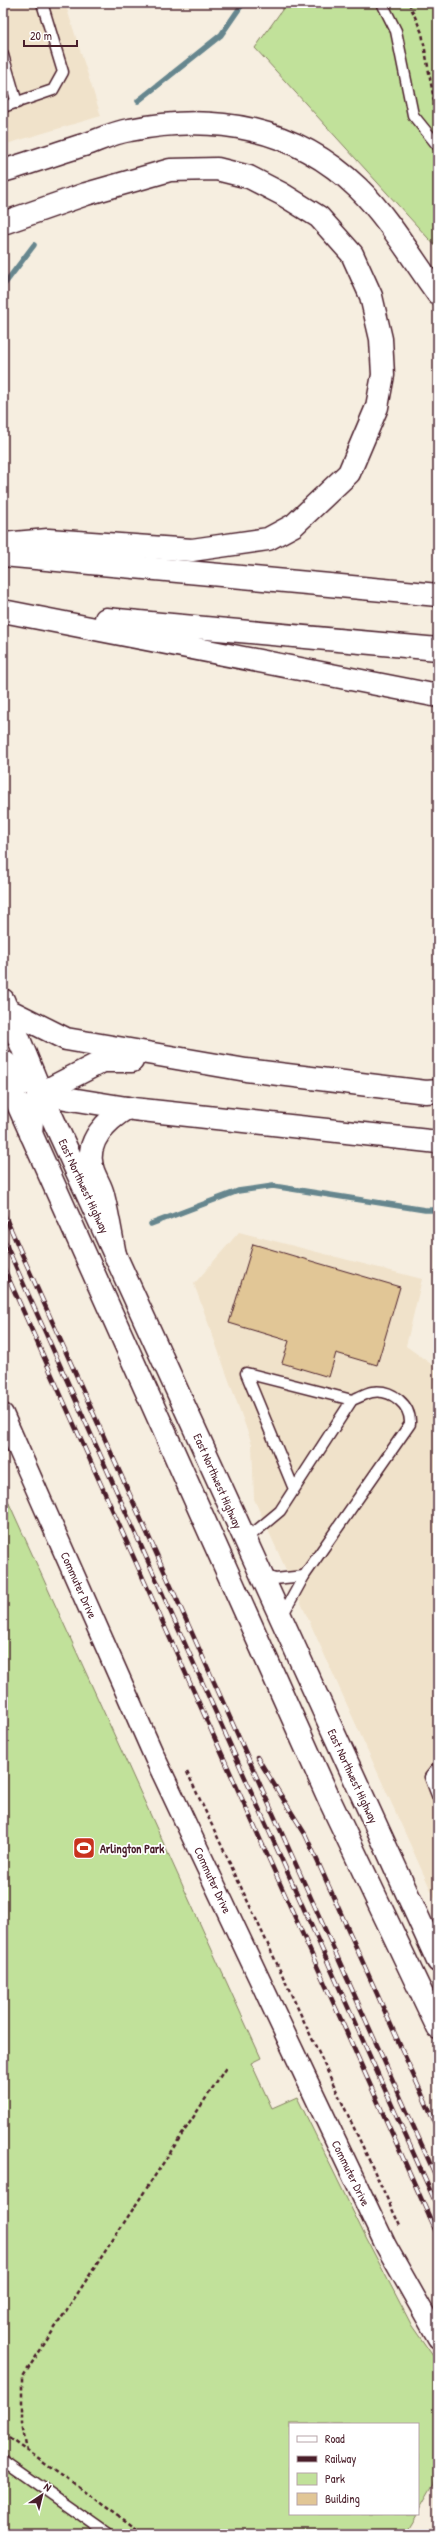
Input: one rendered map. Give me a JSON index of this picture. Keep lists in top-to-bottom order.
{
  "streets": {
    "main road": ["East Northwest Highway"],
    "street": ["Commuter Drive"]
  },
  "places": {
    "sports": ["Arlington Park"]
  },
  "legend": [
    "Road",
    "Railway",
    "Park",
    "Building"
  ],
  "scale_bar": "20 m",
  "north": "top right"
}
